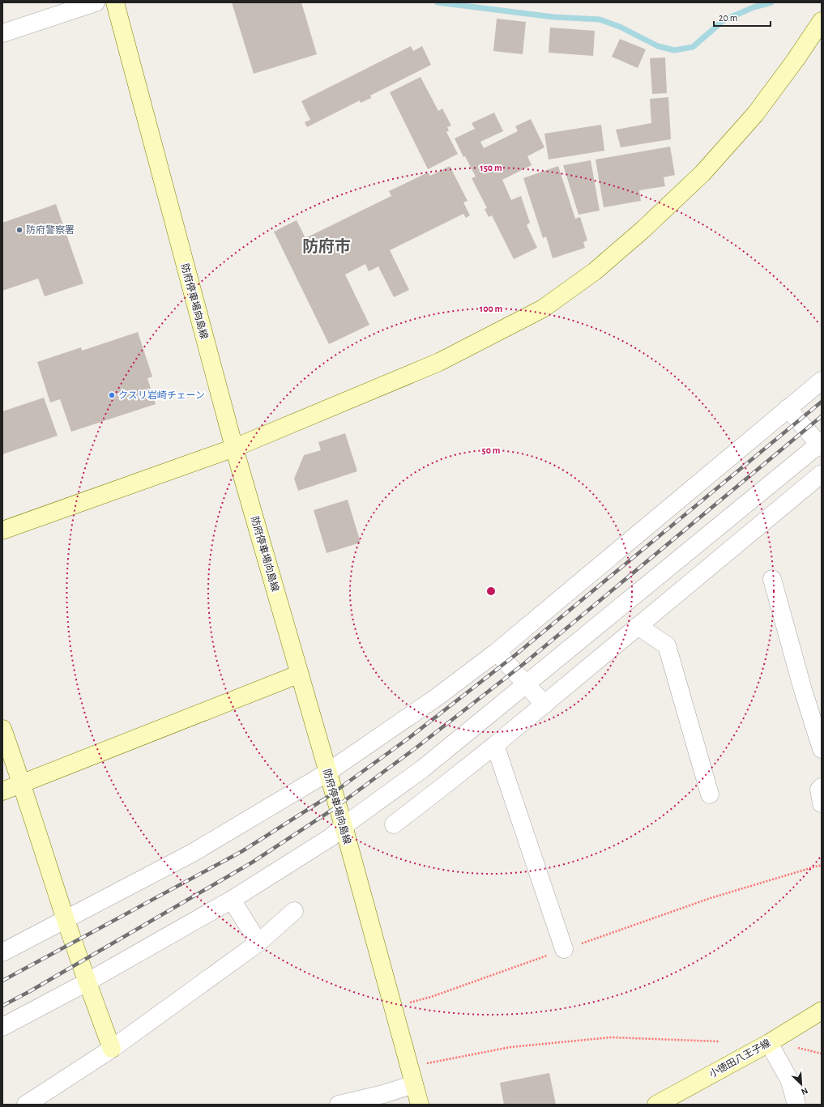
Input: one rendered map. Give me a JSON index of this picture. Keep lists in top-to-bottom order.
{
  "streets": {
    "street": ["防府停車場向島線", "小徳田八王子線"]
  },
  "districts": ["防府市"],
  "places": ["防府警察署", "クスリ岩崎チェーン"],
  "scale_bar": "20 m",
  "north": "bottom right",
  "rings": ["150 m", "100 m", "50 m"]
}
